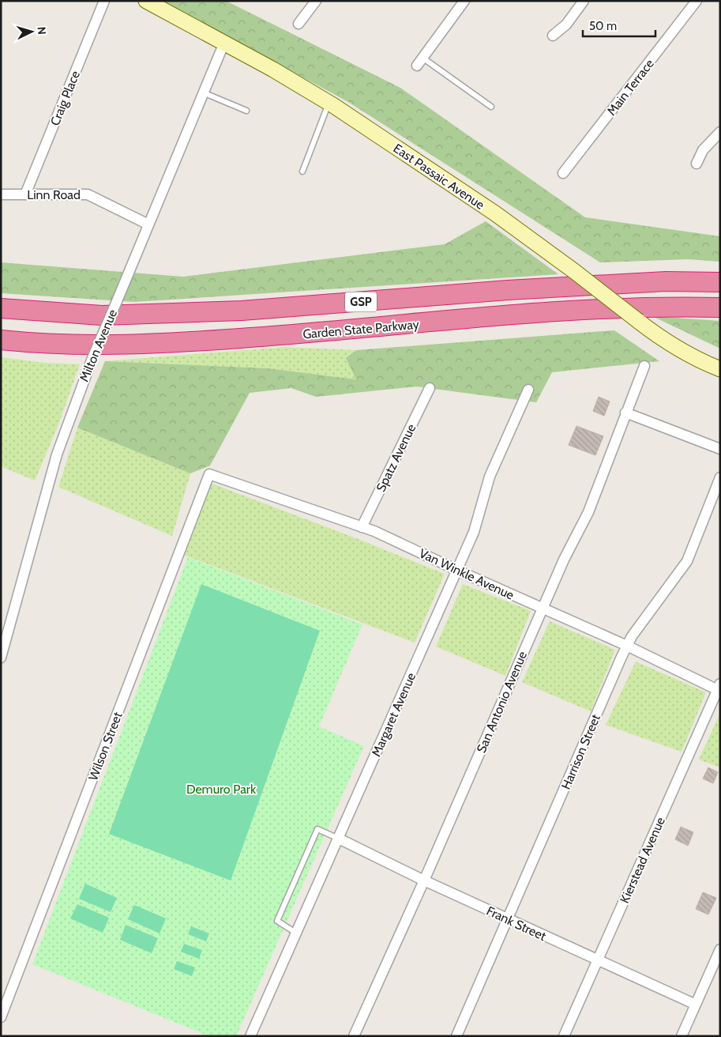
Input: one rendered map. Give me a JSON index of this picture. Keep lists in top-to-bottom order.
{
  "streets": {
    "highway": ["GSP", "Garden State Parkway"],
    "main road": ["East Passaic Avenue"],
    "street": [
      "Main Terrace",
      "Craig Place",
      "Linn Road",
      "Milton Avenue",
      "Spatz Avenue",
      "Van Winkle Avenue",
      "San Antonio Avenue",
      "Margaret Avenue",
      "Wilson Street",
      "Harrison Street",
      "Kierstead Avenue",
      "Frank Street"
    ]
  },
  "crossings": [
    ["Craig Place", "Linn Road"],
    ["East Passaic Avenue", "Milton Avenue"],
    ["Linn Road", "Milton Avenue"],
    ["Spatz Avenue", "Van Winkle Avenue"],
    ["Van Winkle Avenue", "San Antonio Avenue"],
    ["Van Winkle Avenue", "Margaret Avenue"],
    ["Van Winkle Avenue", "Wilson Street"],
    ["Van Winkle Avenue", "Harrison Street"],
    ["Van Winkle Avenue", "Kierstead Avenue"],
    ["San Antonio Avenue", "Frank Street"],
    ["Margaret Avenue", "Frank Street"],
    ["Harrison Street", "Frank Street"],
    ["Kierstead Avenue", "Frank Street"]
  ],
  "parks": ["Demuro Park"],
  "scale_bar": "50 m",
  "north": "right"
}
